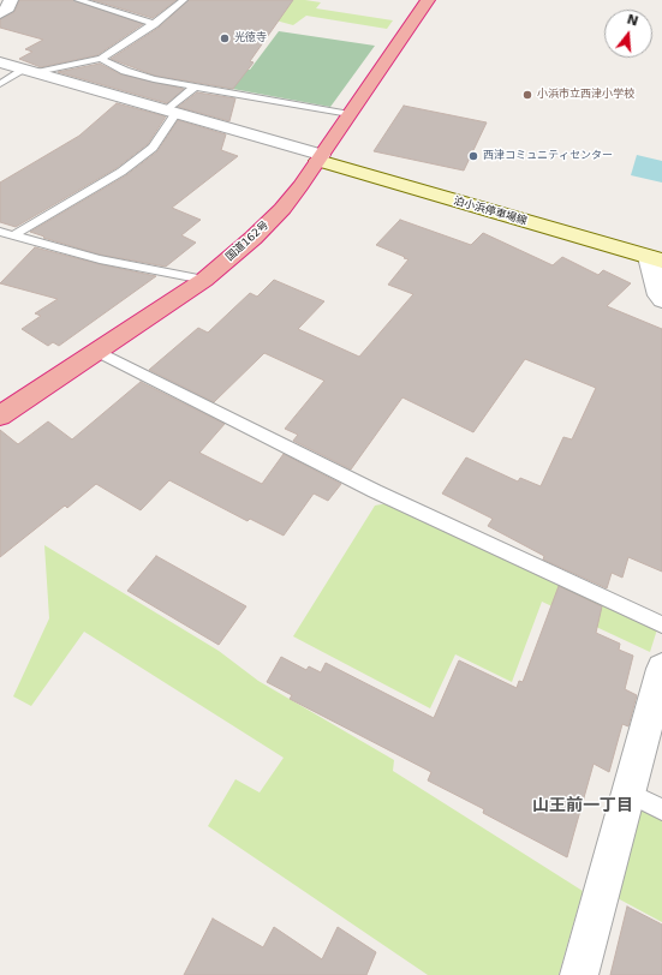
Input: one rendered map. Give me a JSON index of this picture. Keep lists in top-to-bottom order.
{
  "streets": {
    "highway": ["国道162号"],
    "main road": ["泊小浜停車場線"]
  },
  "crossings": [
    ["泊小浜停車場線", "国道162号"]
  ],
  "districts": ["山王前一丁目"],
  "places": ["光徳寺", "小浜市立西津小学校", "西津コミュニティセンター"],
  "north": "top"
}
